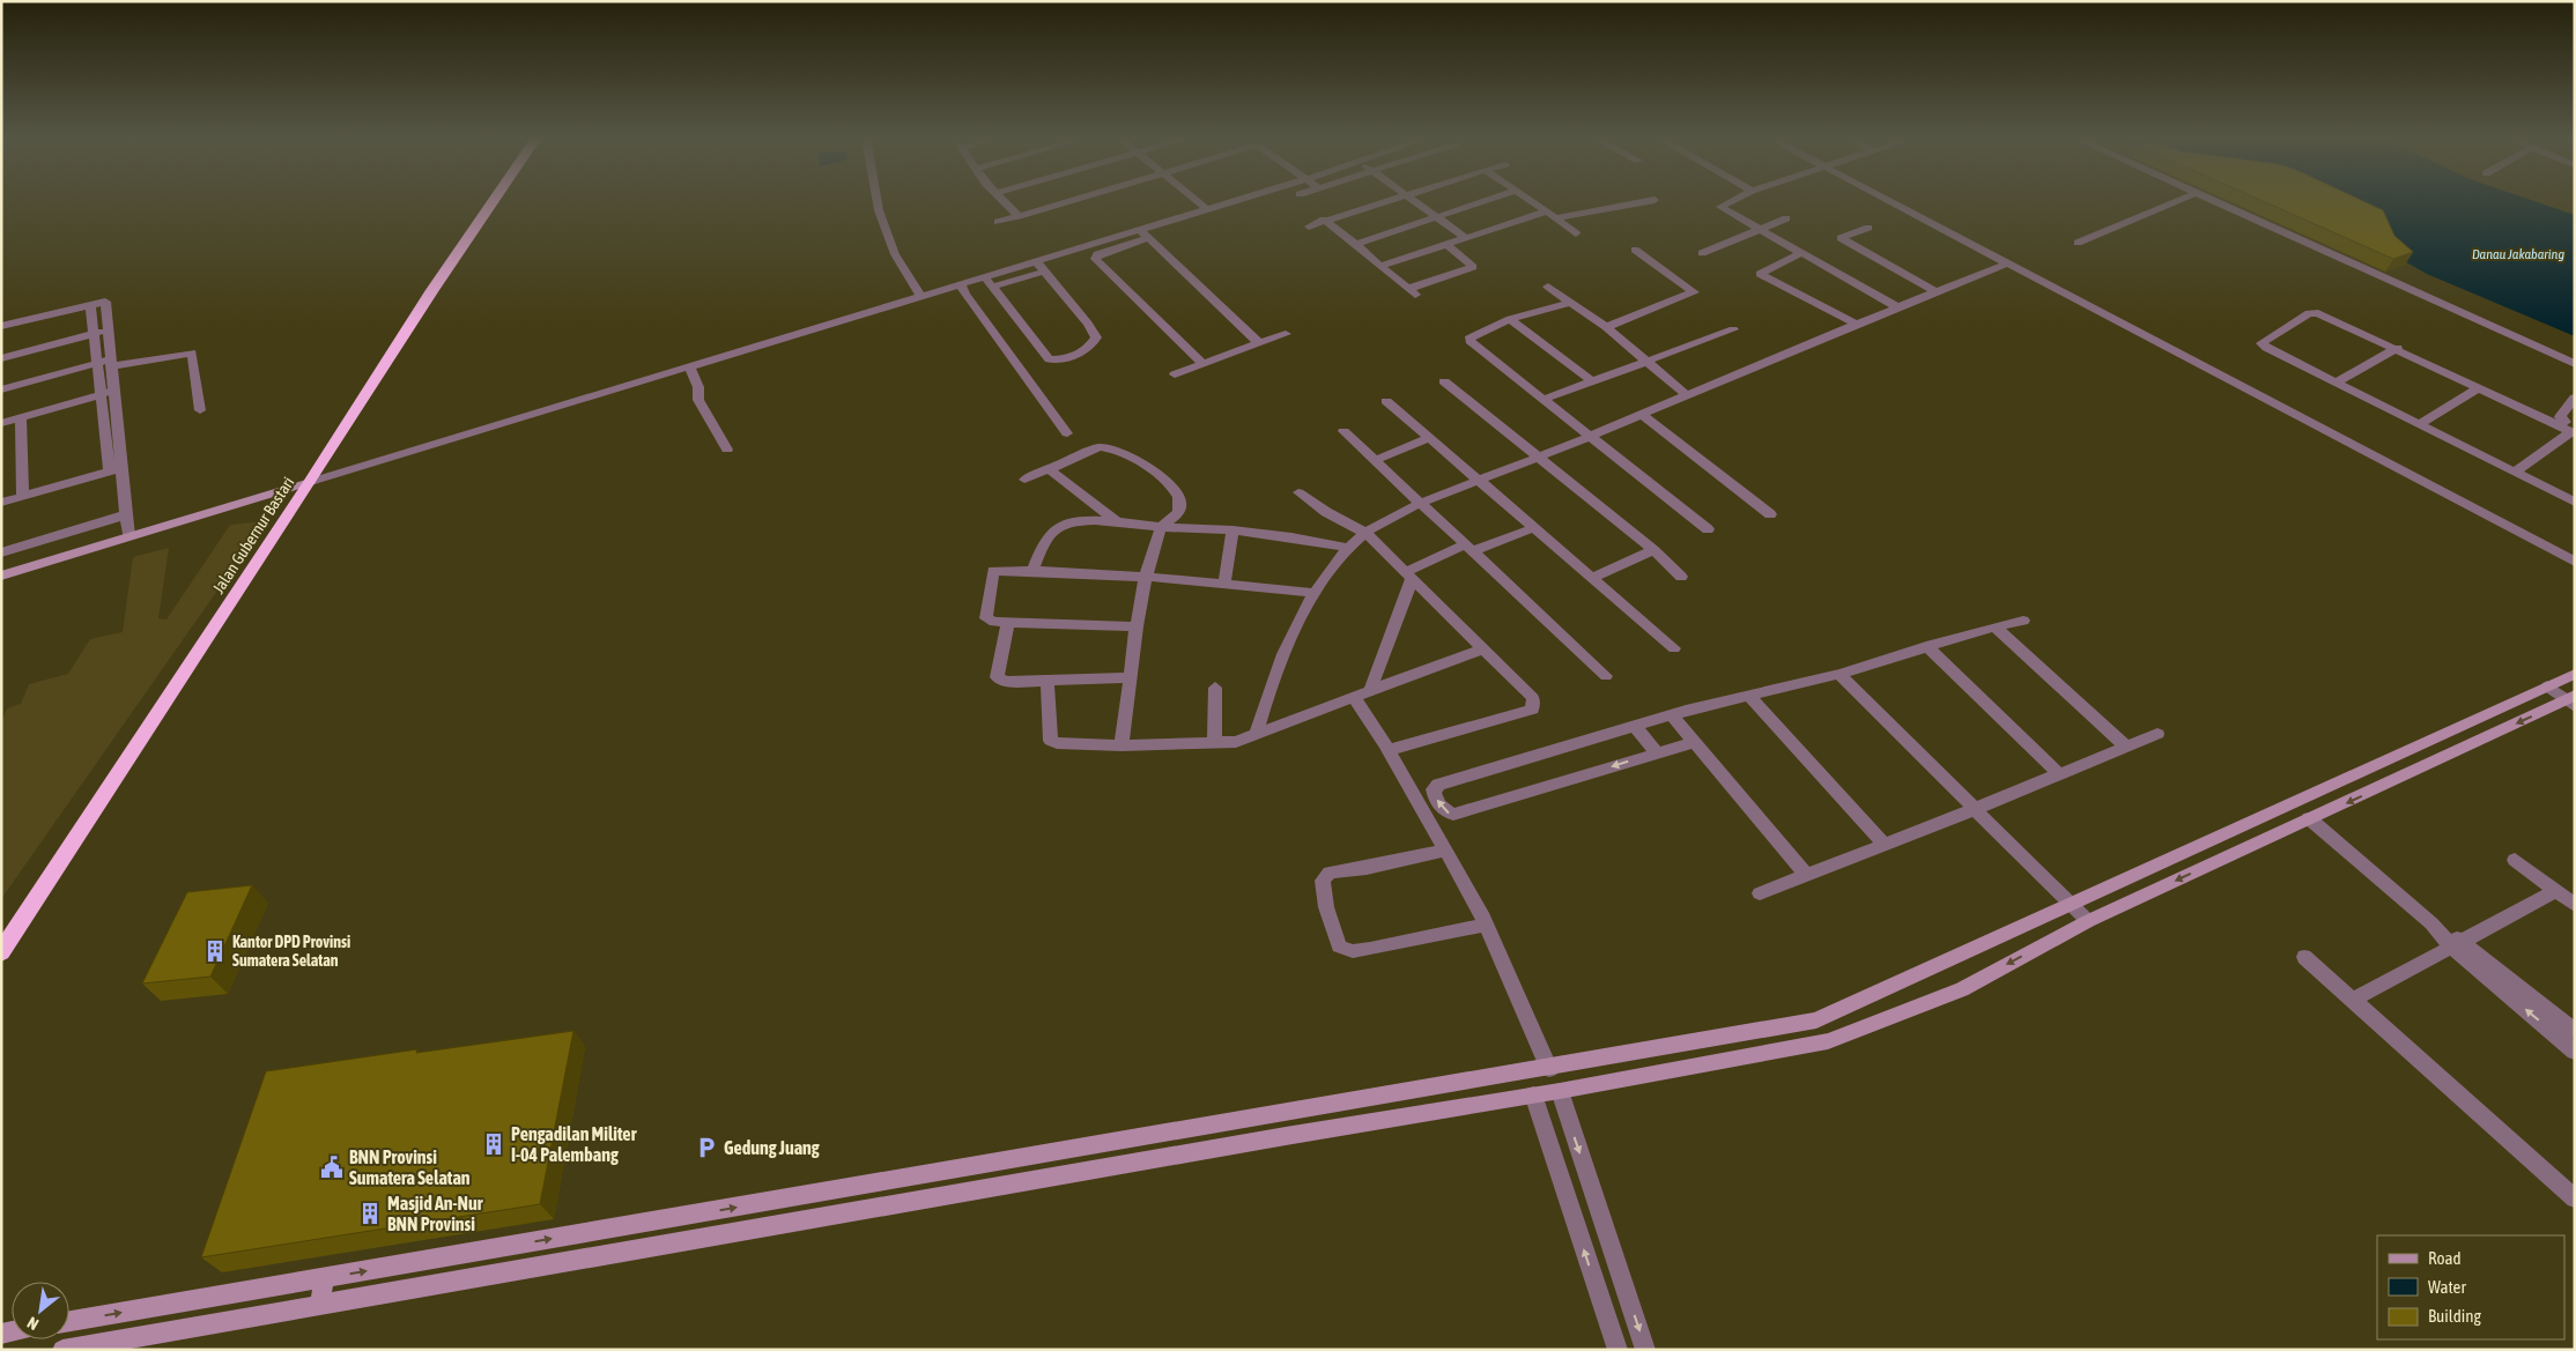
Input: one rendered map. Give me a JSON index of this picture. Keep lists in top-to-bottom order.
{
  "streets": {
    "highway": ["Jalan Gubernur Bastari"]
  },
  "water": ["Danau Jakabaring"],
  "places": {
    "building": ["Kantor DPD Provinsi Sumatera Selatan", "Pengadilan Militer I-04 Palembang", "Masjid An-Nur BNN Provinsi"],
    "parking": ["Gedung Juang"],
    "public building": ["BNN Provinsi Sumatera Selatan"]
  },
  "legend": ["Road", "Water", "Building"],
  "north": "bottom left"
}
